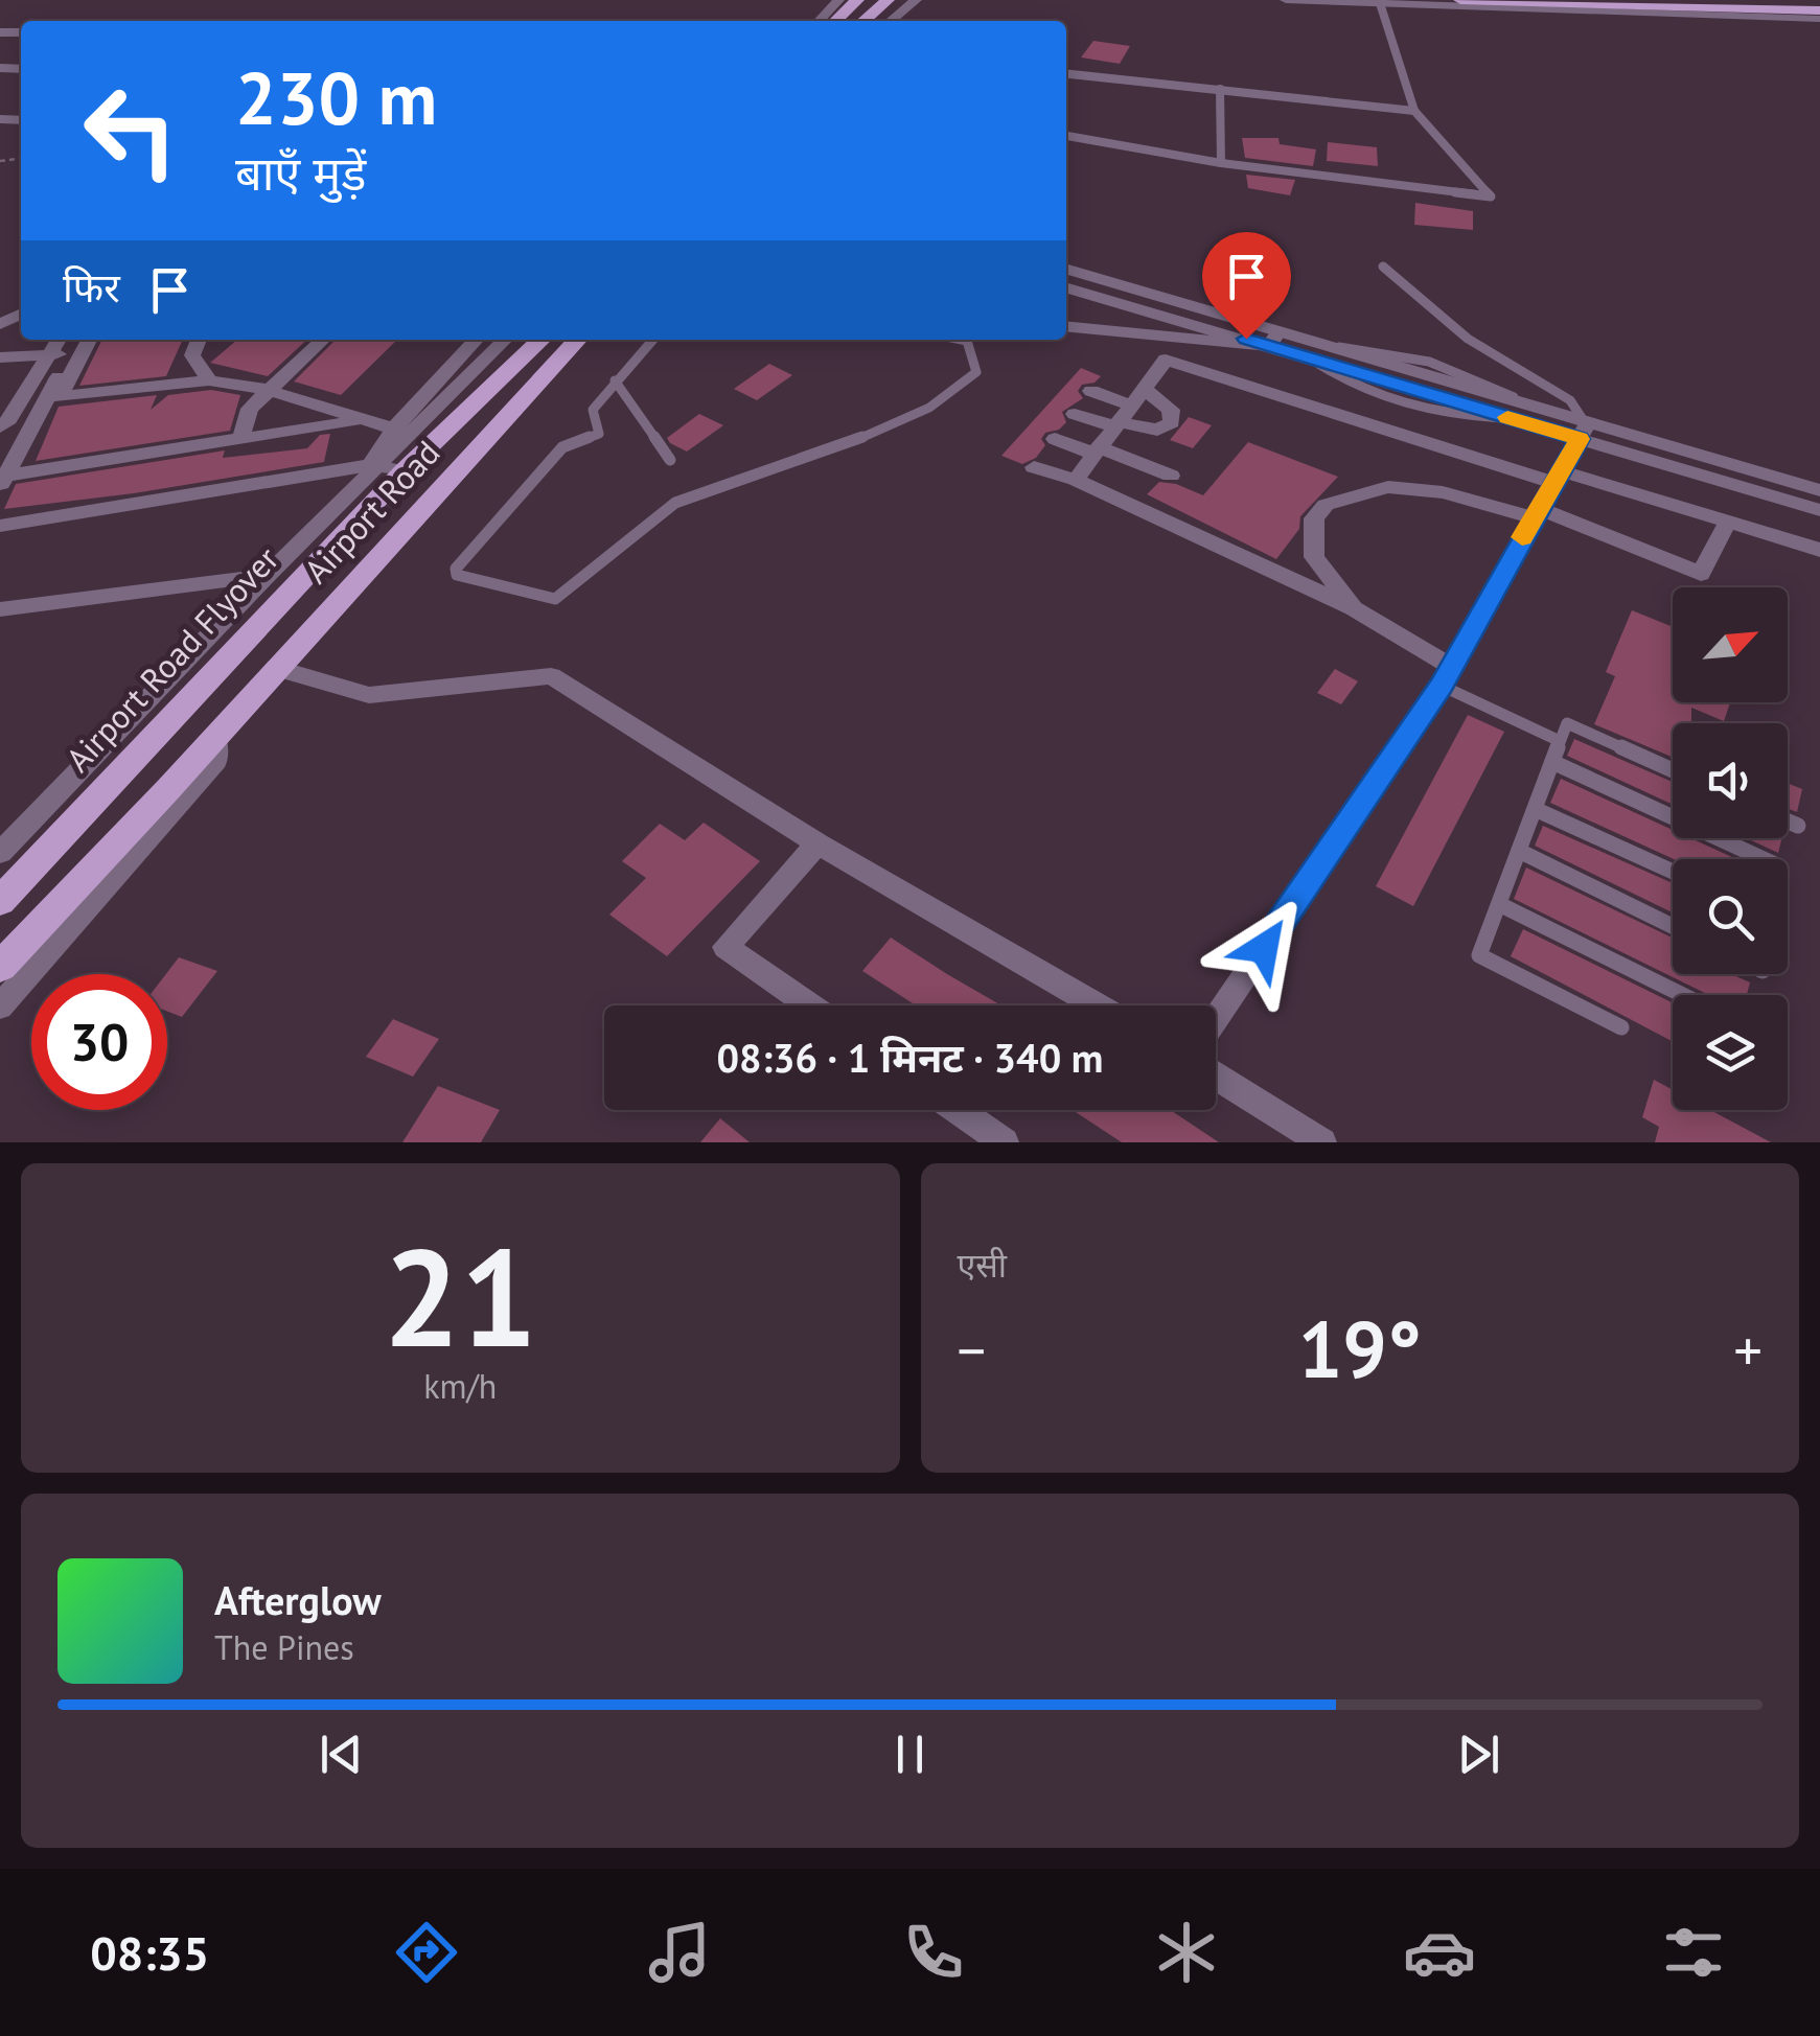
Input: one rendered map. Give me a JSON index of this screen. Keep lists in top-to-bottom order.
{
  "streets": {
    "main road": ["Airport Road", "Airport Road Flyover"]
  },
  "north": "top right",
  "page": {
    "turn": ["230 m", "बाएँ मुड़ें"],
    "then": "फिर",
    "limit": "30",
    "trip": "08:36 · 1 मिनट · 340 m",
    "tile": [
      ["21", "km/h"],
      "एसी"
    ],
    "heat": ["−", "19°", "+"],
    "song": ["Afterglow", "The Pines"],
    "tabs": "08:35"
  }
}
